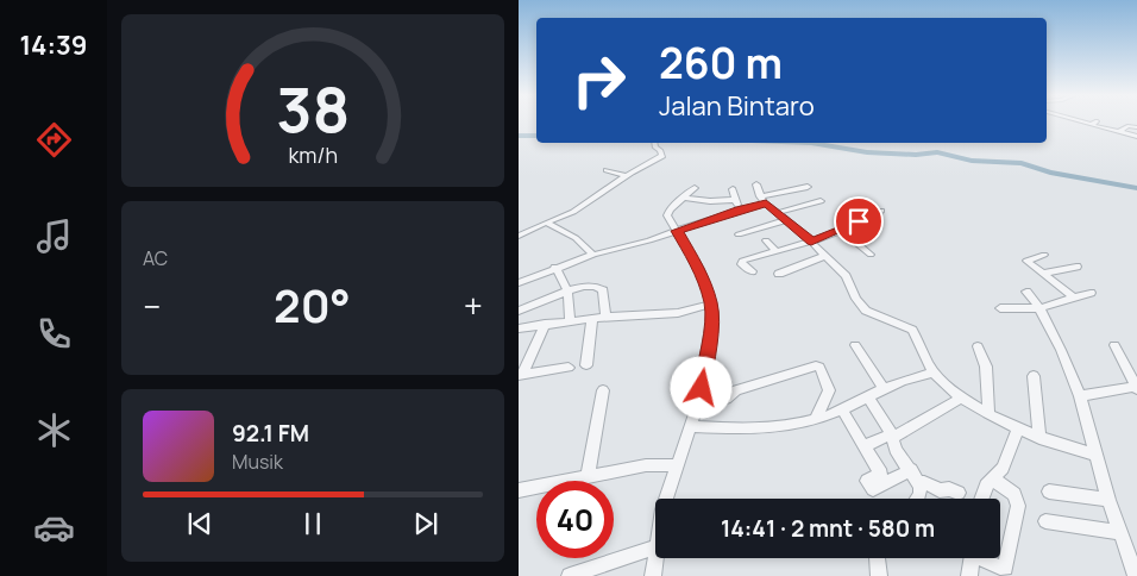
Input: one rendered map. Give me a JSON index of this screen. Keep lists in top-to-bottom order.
{
  "page": {
    "tabs": "14:39",
    "turn": ["260 m", "Jalan Bintaro"],
    "tile": "AC",
    "heat": ["−", "20°", "+"],
    "song": ["92.1 FM", "Musik"],
    "limit": "40",
    "trip": "14:41 · 2 mnt · 580 m",
    "gauge": ["38", "km/h"]
  }
}
